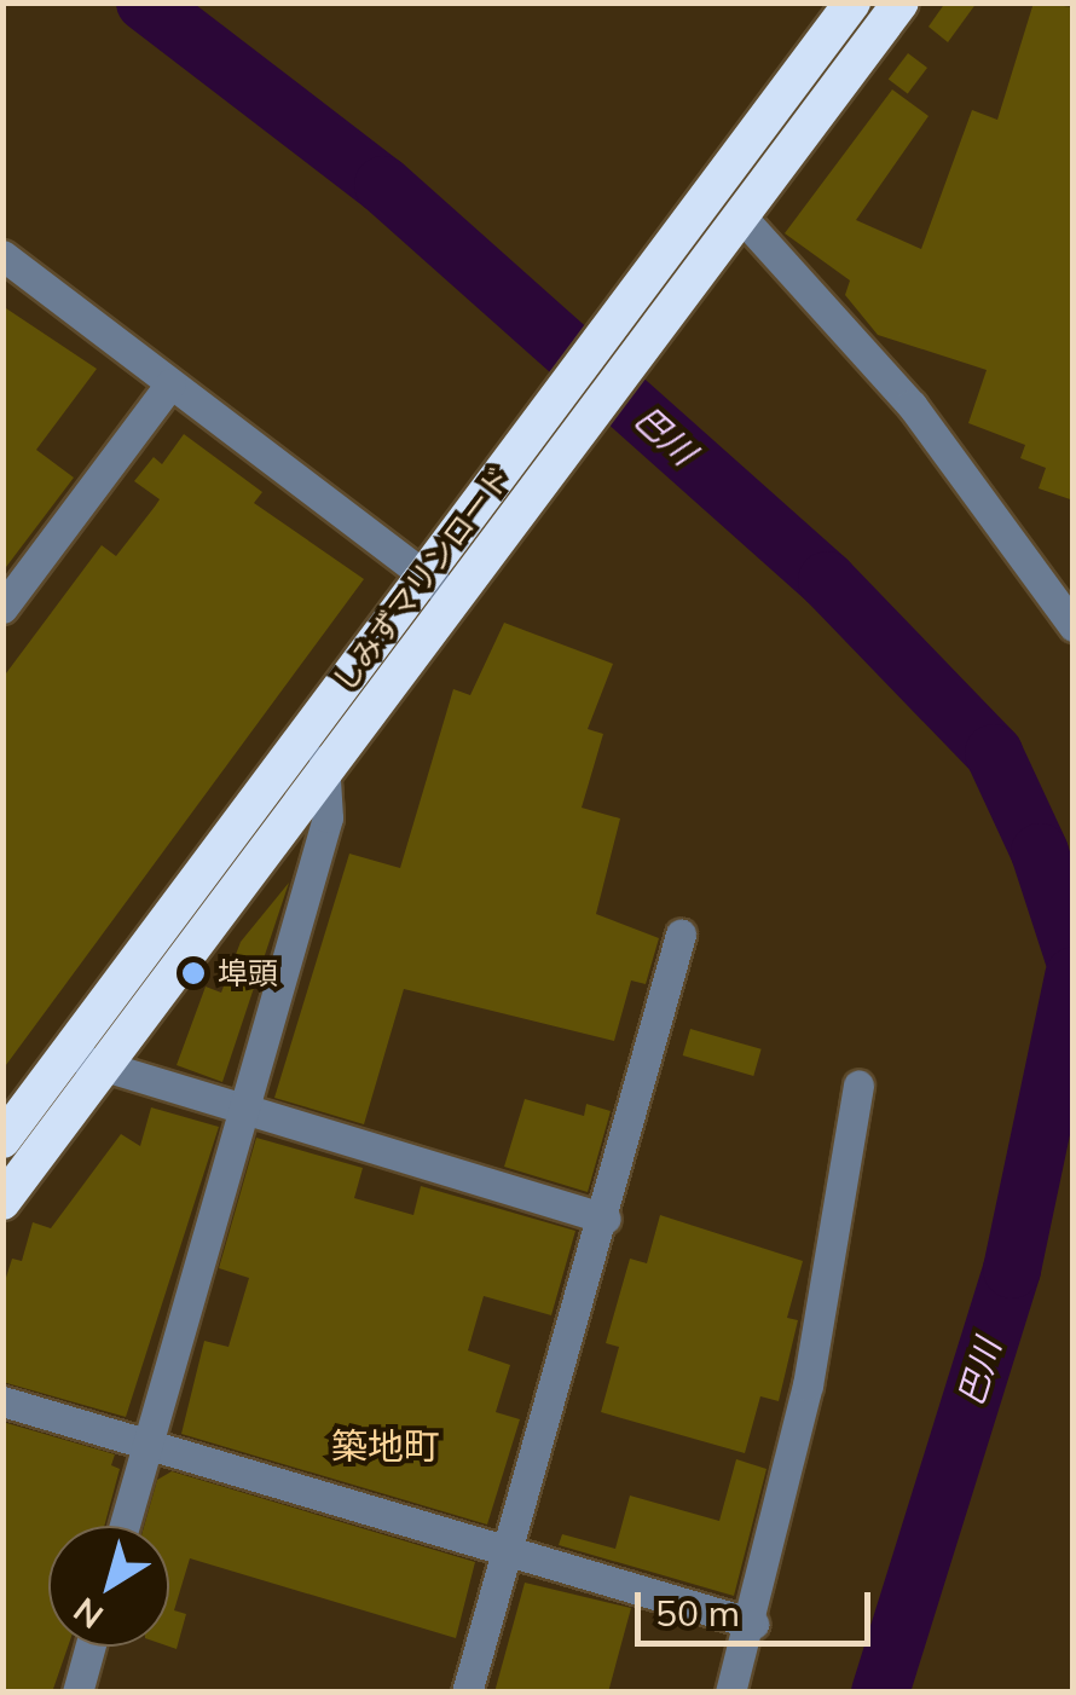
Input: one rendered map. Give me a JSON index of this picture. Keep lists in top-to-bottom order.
{
  "streets": {
    "highway": ["しみずマリンロード"]
  },
  "districts": ["築地町"],
  "water": ["巴川"],
  "places": ["埠頭"],
  "scale_bar": "50 m",
  "north": "bottom left"
}
